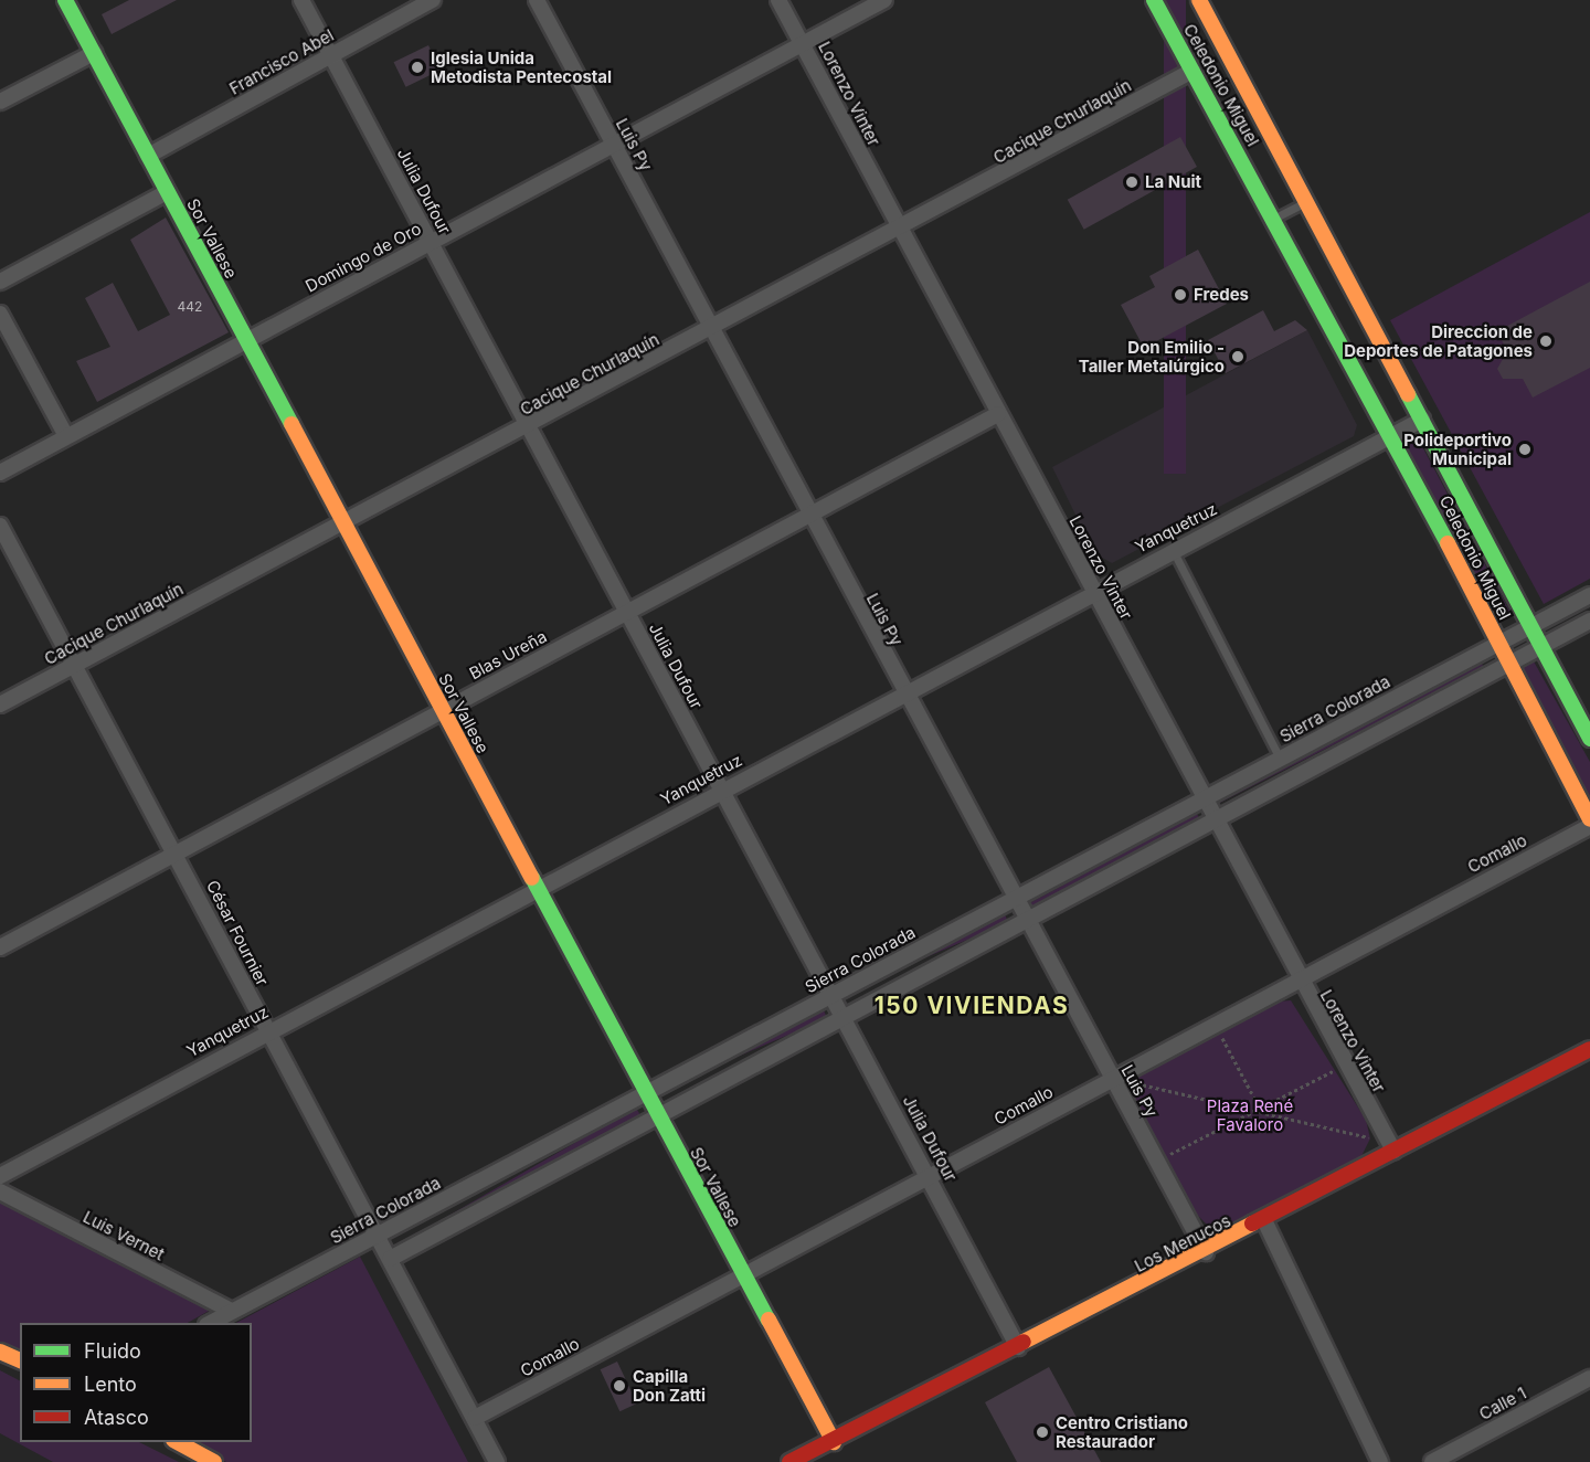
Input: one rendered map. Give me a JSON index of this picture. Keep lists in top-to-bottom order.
{
  "streets": {
    "street": [
      "Francisco Abel",
      "Celedonio Miguel",
      "Lorenzo Vinter",
      "Cacique Churlaquín",
      "Luis Py",
      "Julia Dufour",
      "Sor Vallese",
      "Domingo de Oro",
      "Yanquetruz",
      "Blas Ureña",
      "Sierra Colorada",
      "Comallo",
      "César Fournier",
      "Luis Vernet",
      "Los Menucos",
      "Calle 1"
    ]
  },
  "crossings": [
    ["Francisco Abel", "Julia Dufour"],
    ["Francisco Abel", "Sor Vallese"],
    ["Celedonio Miguel", "Cacique Churlaquín"],
    ["Celedonio Miguel", "Yanquetruz"],
    ["Celedonio Miguel", "Sierra Colorada"],
    ["Lorenzo Vinter", "Cacique Churlaquín"],
    ["Lorenzo Vinter", "Domingo de Oro"],
    ["Lorenzo Vinter", "Yanquetruz"],
    ["Lorenzo Vinter", "Blas Ureña"],
    ["Lorenzo Vinter", "Sierra Colorada"],
    ["Lorenzo Vinter", "Comallo"],
    ["Lorenzo Vinter", "Los Menucos"],
    ["Cacique Churlaquín", "Luis Py"],
    ["Cacique Churlaquín", "Julia Dufour"],
    ["Cacique Churlaquín", "Sor Vallese"],
    ["Cacique Churlaquín", "César Fournier"],
    ["Luis Py", "Domingo de Oro"],
    ["Luis Py", "Yanquetruz"],
    ["Luis Py", "Blas Ureña"],
    ["Luis Py", "Sierra Colorada"],
    ["Luis Py", "Comallo"],
    ["Luis Py", "Los Menucos"],
    ["Julia Dufour", "Domingo de Oro"],
    ["Julia Dufour", "Yanquetruz"],
    ["Julia Dufour", "Blas Ureña"],
    ["Julia Dufour", "Sierra Colorada"],
    ["Julia Dufour", "Comallo"],
    ["Julia Dufour", "Los Menucos"],
    ["Sor Vallese", "Domingo de Oro"],
    ["Sor Vallese", "Yanquetruz"],
    ["Sor Vallese", "Blas Ureña"],
    ["Sor Vallese", "Sierra Colorada"],
    ["Sor Vallese", "Comallo"],
    ["Sor Vallese", "Los Menucos"],
    ["Yanquetruz", "César Fournier"],
    ["Blas Ureña", "César Fournier"],
    ["Sierra Colorada", "César Fournier"],
    ["Sierra Colorada", "Luis Vernet"],
    ["Comallo", "César Fournier"]
  ],
  "districts": ["150 VIVIENDAS"],
  "parks": ["Plaza René Favaloro"],
  "places": [
    "Iglesia Unida Metodista Pentecostal",
    "La Nuit",
    "Fredes",
    "Direccion de Deportes de Patagones",
    "Don Emilio - Taller Metalúrgico",
    "Polideportivo Municipal",
    "Capilla Don Zatti",
    "Centro Cristiano Restaurador"
  ],
  "house_numbers": ["442"],
  "legend": ["Fluido", "Lento", "Atasco"]
}
